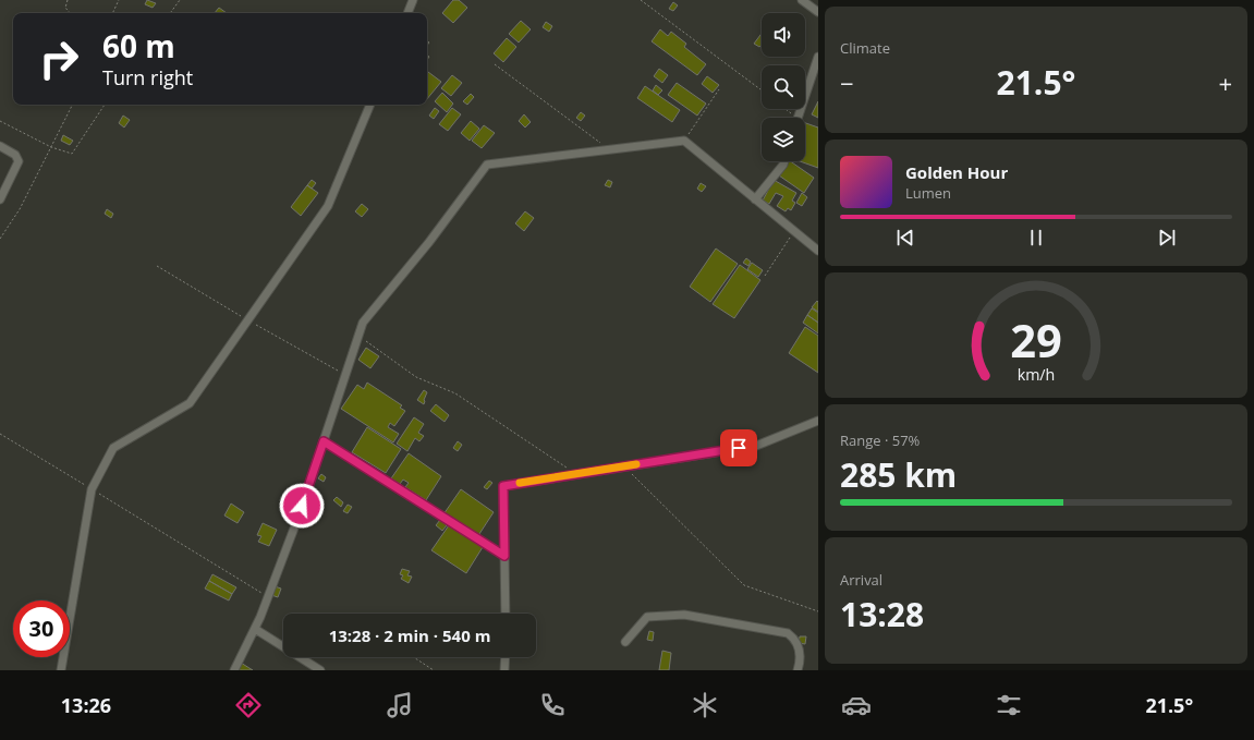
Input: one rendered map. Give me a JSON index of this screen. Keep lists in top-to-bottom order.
{
  "page": {
    "tile": [
      "Climate",
      ["Range · 57%", "285 km"],
      ["Arrival", "13:28"]
    ],
    "turn": ["60 m", "Turn right"],
    "heat": ["−", "21.5°", "+"],
    "song": ["Golden Hour", "Lumen"],
    "limit": "30",
    "trip": "13:28 · 2 min · 540 m",
    "tabs": ["13:26", "21.5°"],
    "gauge": ["29", "km/h"]
  }
}
